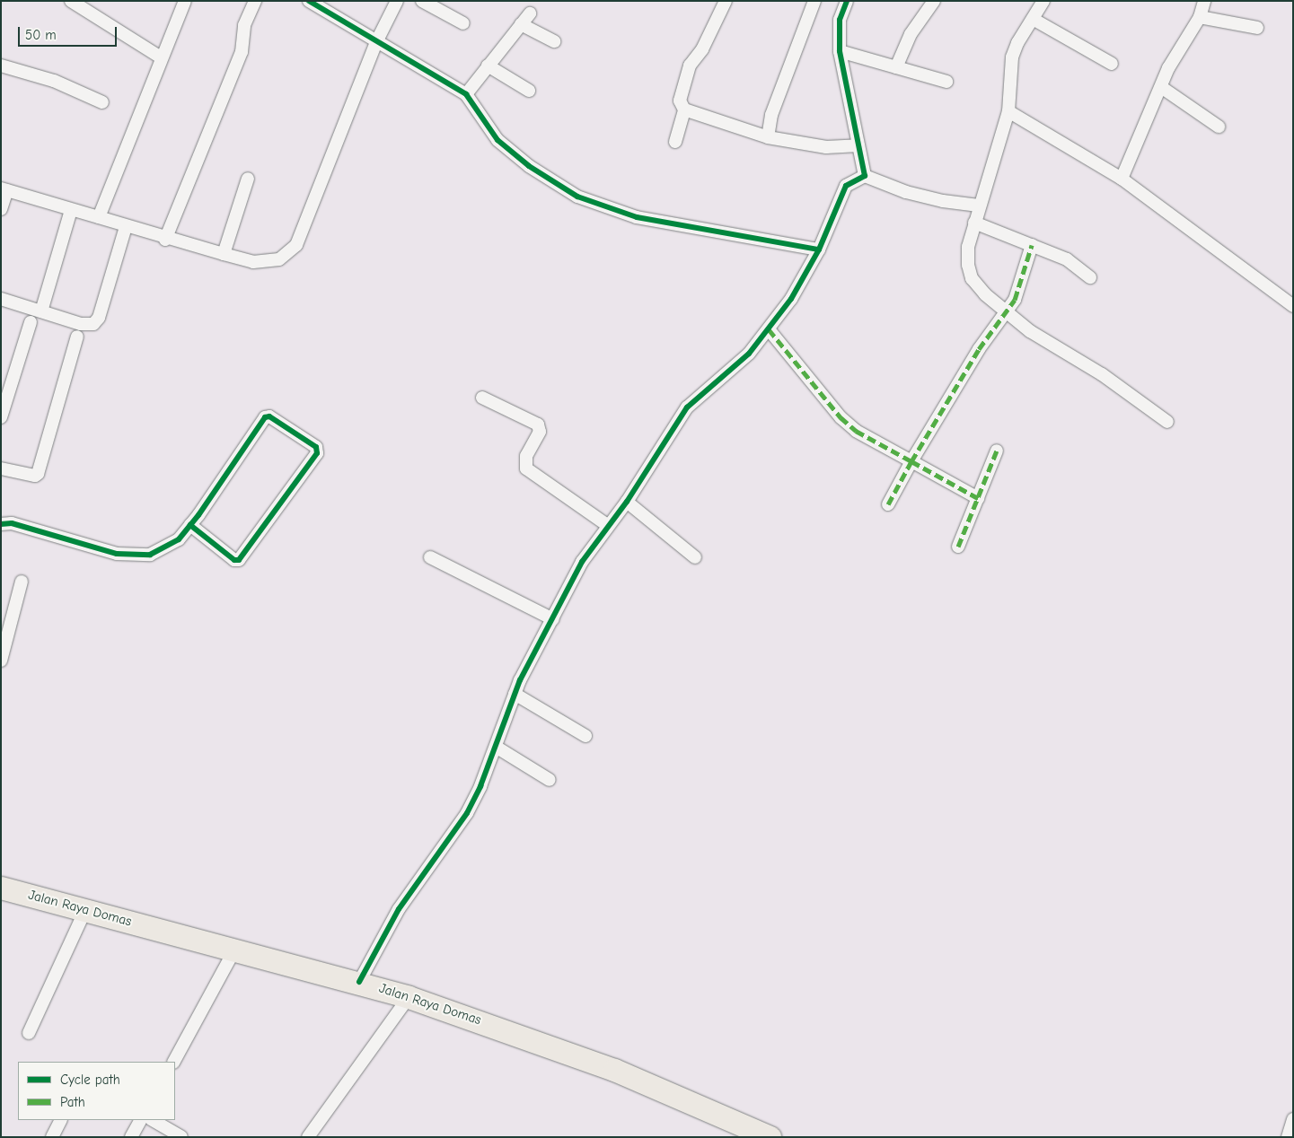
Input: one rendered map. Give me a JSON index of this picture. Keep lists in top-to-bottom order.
{
  "streets": {
    "highway": ["Jalan Raya Domas"]
  },
  "legend": ["Cycle path", "Path"],
  "scale_bar": "50 m"
}
